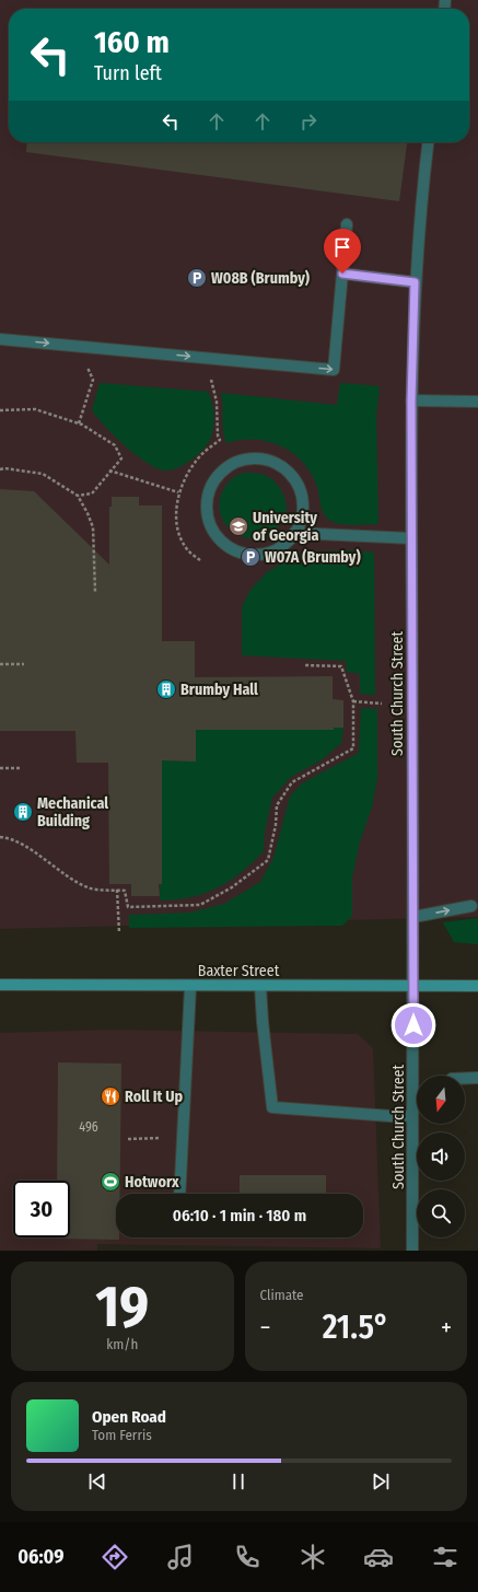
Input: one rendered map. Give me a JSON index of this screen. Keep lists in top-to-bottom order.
{
  "streets": {
    "main road": ["Baxter Street"],
    "street": ["South Church Street"]
  },
  "crossings": [
    ["South Church Street", "Baxter Street"]
  ],
  "places": {
    "parking": ["W08B (Brumby)", "W07A (Brumby)"],
    "school or university": ["University of Georgia"],
    "building": ["Brumby Hall", "Mechanical Building"],
    "restaurant": ["Roll It Up"],
    "sports": ["Hotworx"]
  },
  "house_numbers": ["496"],
  "north": "bottom",
  "page": {
    "turn": ["160 m", "Turn left"],
    "limit": "30",
    "trip": "06:10 · 1 min · 180 m",
    "tile": [
      ["19", "km/h"],
      "Climate"
    ],
    "heat": ["−", "21.5°", "+"],
    "song": ["Open Road", "Tom Ferris"],
    "tabs": "06:09"
  }
}
